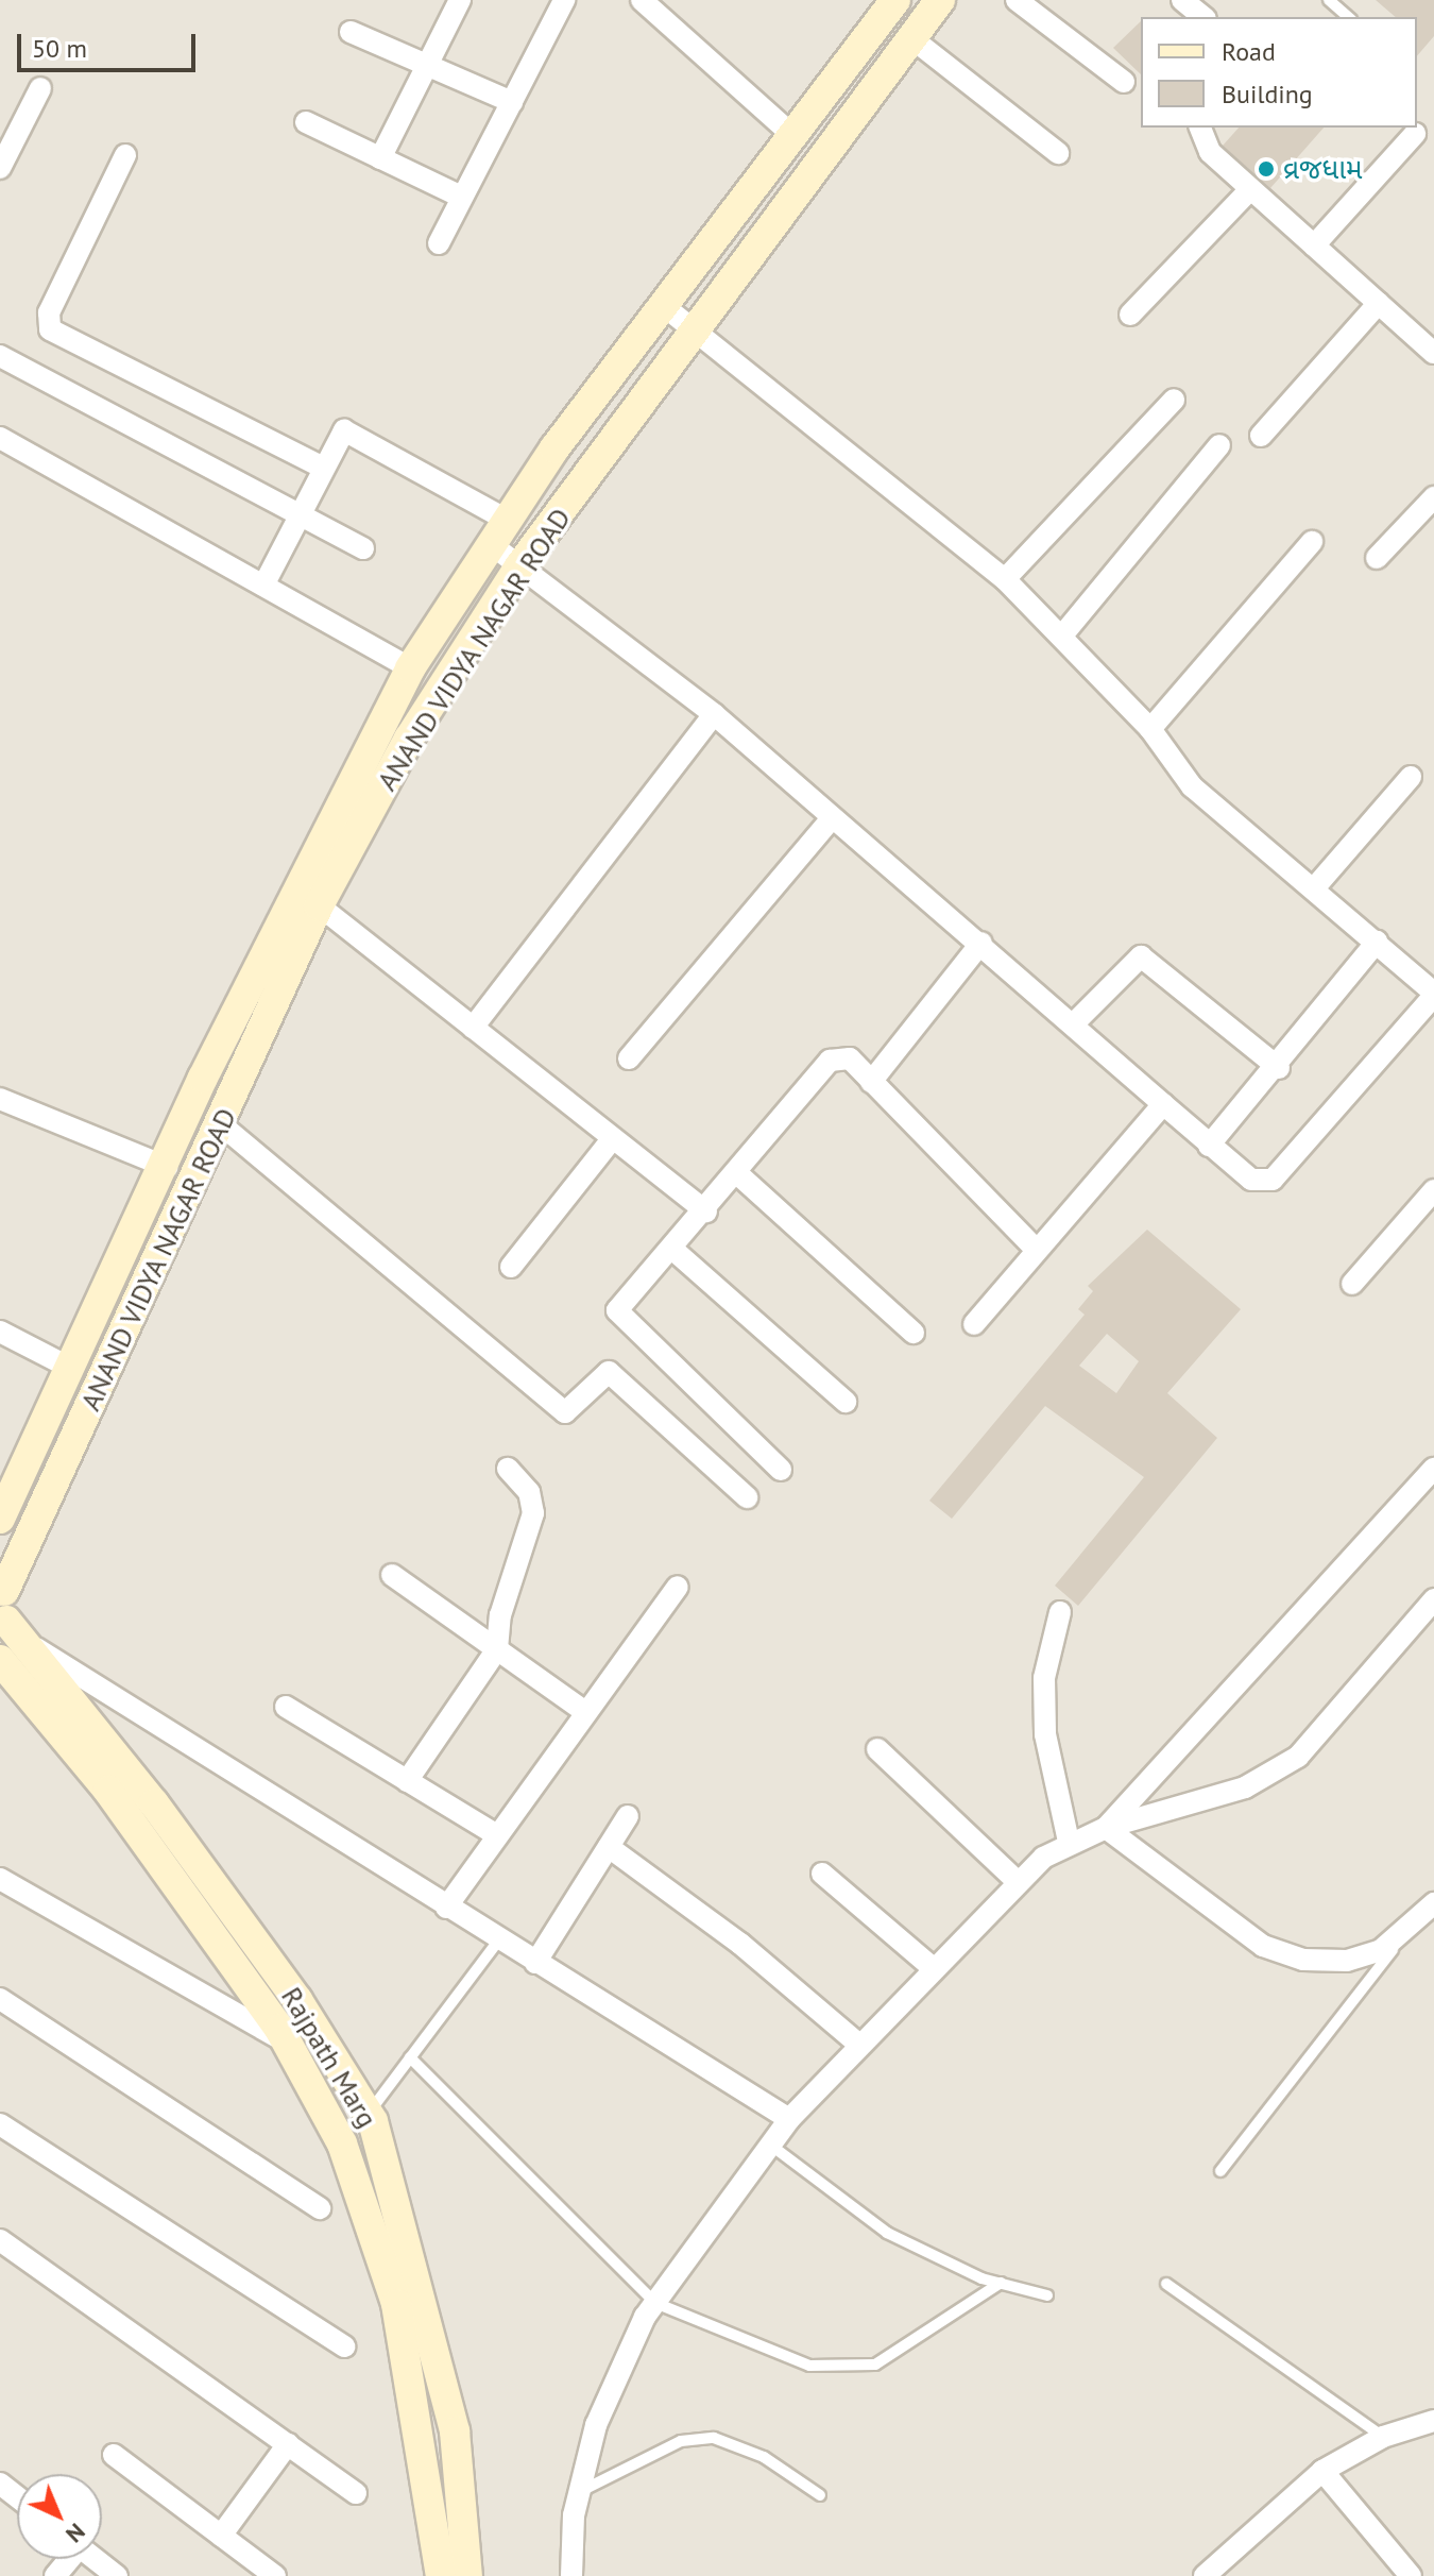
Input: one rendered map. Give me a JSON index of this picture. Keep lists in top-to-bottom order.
{
  "streets": {
    "main road": ["ANAND VIDYA NAGAR ROAD", "Rajpath Marg"]
  },
  "crossings": [
    ["ANAND VIDYA NAGAR ROAD", "Rajpath Marg"]
  ],
  "places": ["વ્રજધામ"],
  "legend": ["Road", "Building"],
  "scale_bar": "50 m",
  "north": "bottom right"
}
